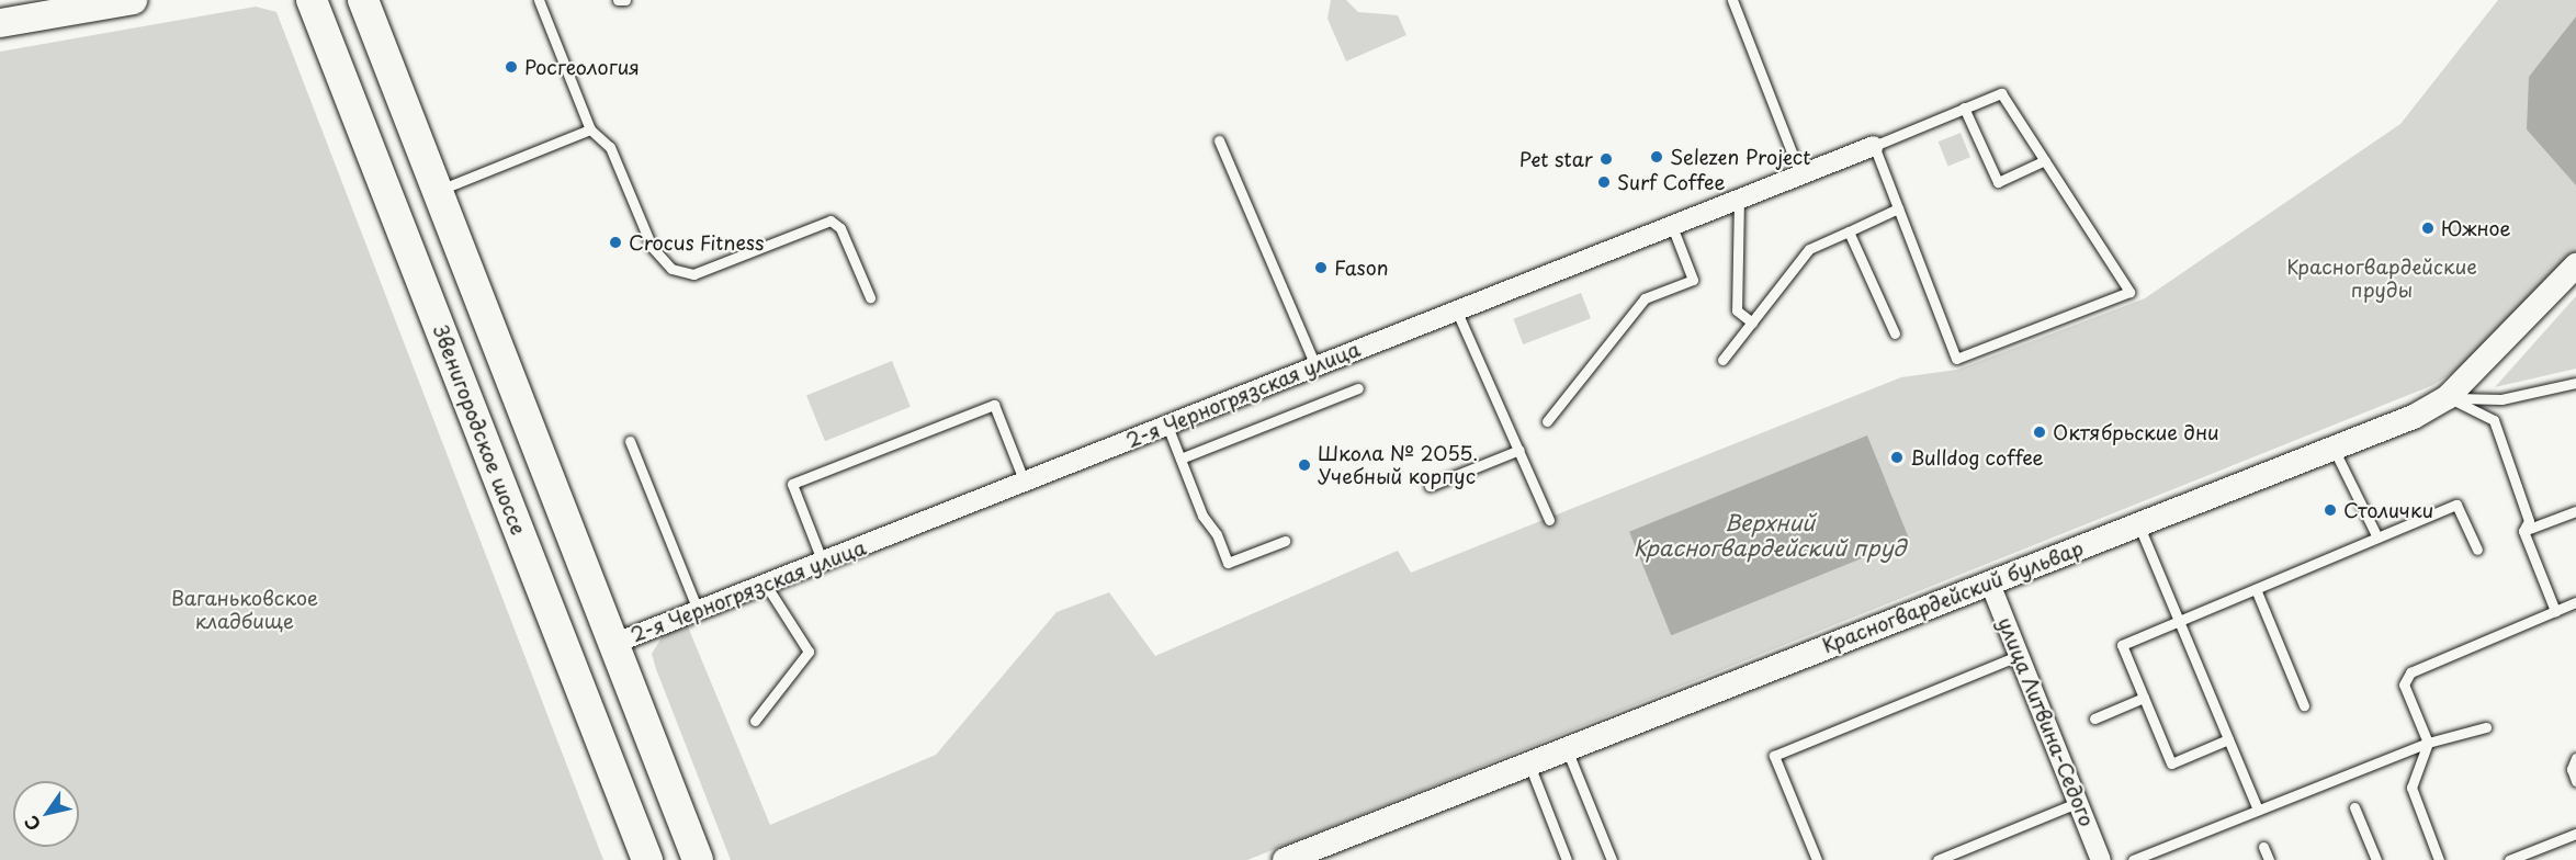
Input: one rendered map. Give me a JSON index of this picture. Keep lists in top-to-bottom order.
{
  "streets": {
    "main road": ["Звенигородское шоссе"],
    "street": ["2-я Черногрязская улица", "Красногвардейский бульвар", "улица Литвина-Седого"]
  },
  "crossings": [
    ["Красногвардейский бульвар", "улица Литвина-Седого"]
  ],
  "water": ["Верхний Красногвардейский пруд"],
  "parks": ["Красногвардейские пруды", "Ваганьковское кладбище"],
  "places": [
    "Росгеология",
    "Selezen Project",
    "Pet star",
    "Surf Coffee",
    "Южное",
    "Crocus Fitness",
    "Fason",
    "Октябрьские дни",
    "Bulldog coffee",
    "Школа № 2055. Учебный корпус",
    "Столички"
  ],
  "north": "bottom left"
}
